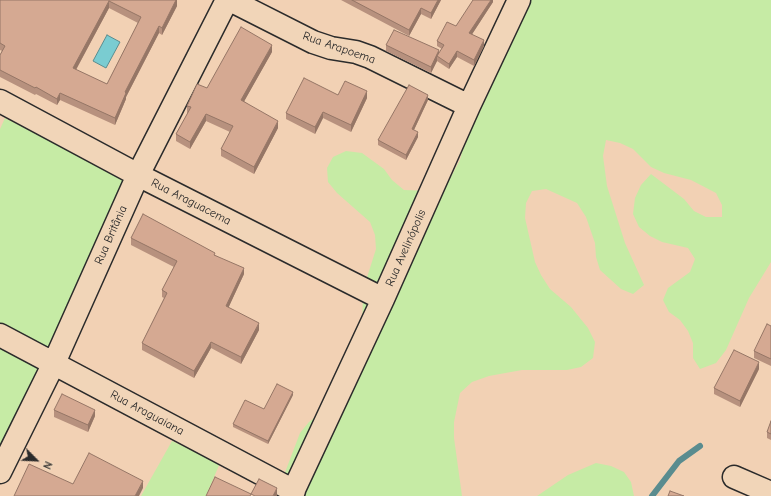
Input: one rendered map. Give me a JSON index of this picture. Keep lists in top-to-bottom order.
{
  "streets": {
    "street": [
      "Rua Arapoema",
      "Rua Araguacema",
      "Rua Britânia",
      "Rua Avelinópolis",
      "Rua Araguaiana"
    ]
  },
  "crossings": [
    ["Rua Arapoema", "Rua Britânia"],
    ["Rua Arapoema", "Rua Avelinópolis"],
    ["Rua Araguacema", "Rua Britânia"],
    ["Rua Araguacema", "Rua Avelinópolis"],
    ["Rua Britânia", "Rua Araguaiana"],
    ["Rua Avelinópolis", "Rua Araguaiana"]
  ],
  "north": "bottom right"
}
